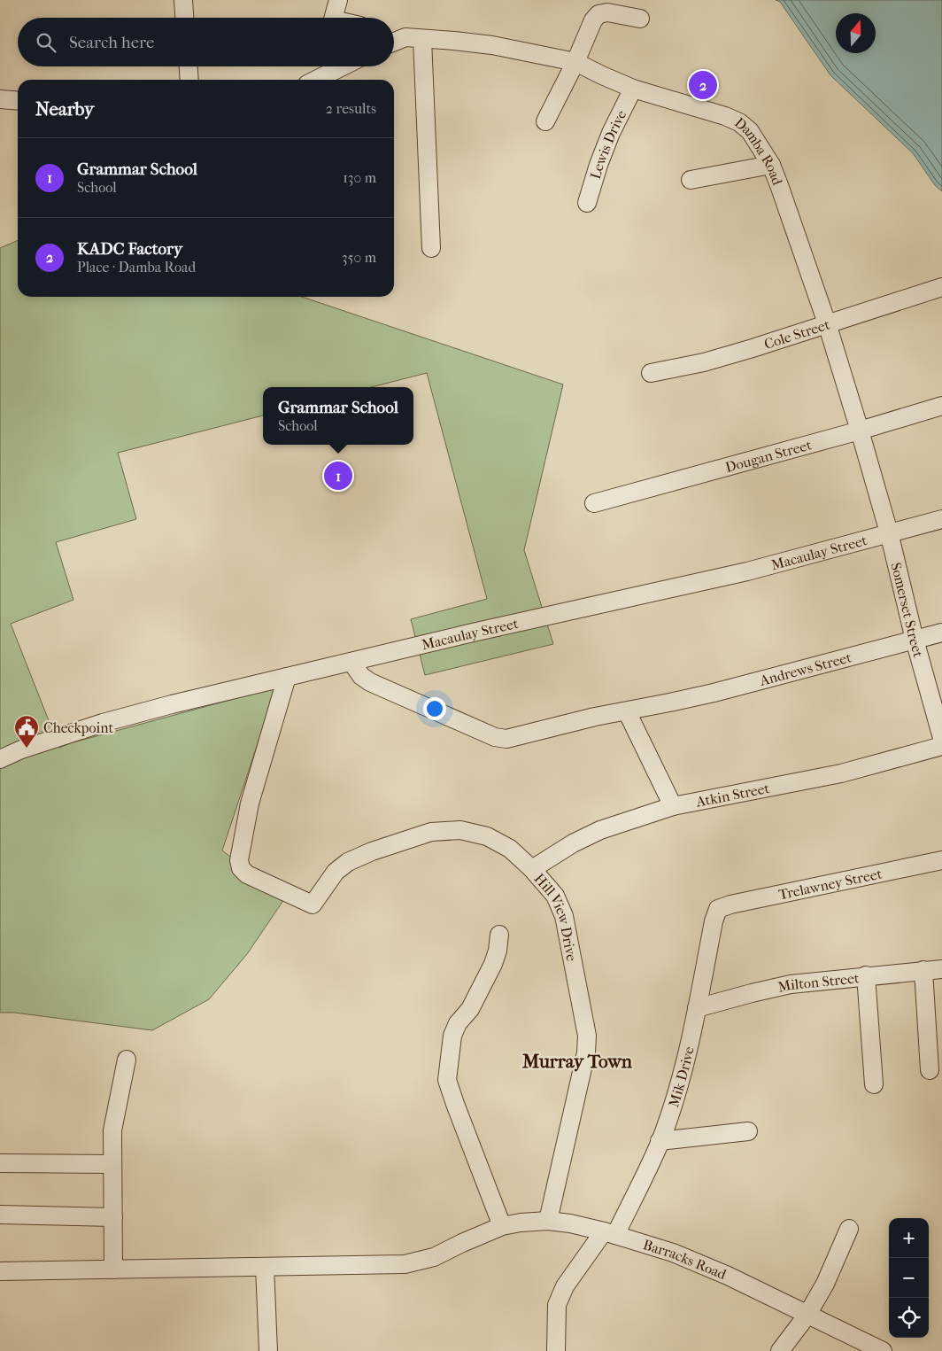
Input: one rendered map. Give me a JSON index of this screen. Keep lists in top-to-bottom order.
{
  "streets": {
    "street": [
      "Lewis Drive",
      "Damba Road",
      "Cole Street",
      "Dougan Street",
      "Macaulay Street",
      "Somerset Street",
      "Andrews Street",
      "Atkin Street",
      "Trelawney Street",
      "Hill View Drive",
      "Milton Street",
      "Mik Drive",
      "Barracks Road"
    ]
  },
  "crossings": [
    ["Lewis Drive", "Damba Road"],
    ["Damba Road", "Cole Street"],
    ["Damba Road", "Dougan Street"],
    ["Damba Road", "Macaulay Street"],
    ["Damba Road", "Somerset Street"],
    ["Macaulay Street", "Somerset Street"],
    ["Macaulay Street", "Andrews Street"],
    ["Macaulay Street", "Hill View Drive"],
    ["Somerset Street", "Andrews Street"],
    ["Atkin Street", "Hill View Drive"],
    ["Trelawney Street", "Mik Drive"],
    ["Hill View Drive", "Barracks Road"],
    ["Milton Street", "Mik Drive"],
    ["Mik Drive", "Barracks Road"]
  ],
  "districts": ["Murray Town"],
  "places": {
    "public building": ["Checkpoint"]
  },
  "north": "top",
  "page": {
    "search": "Search here",
    "pins": ["2", "1"],
    "heading": ["Nearby", "2 results"],
    "list": [
      {
        "mark": "1",
        "name": "Grammar School",
        "note": "School",
        "value": "130 m"
      },
      {
        "mark": "2",
        "name": "KADC Factory",
        "note": "Place · Damba Road",
        "value": "350 m"
      }
    ],
    "popup": ["Grammar School", "School"],
    "map_buttons": ["+", "−"]
  }
}
